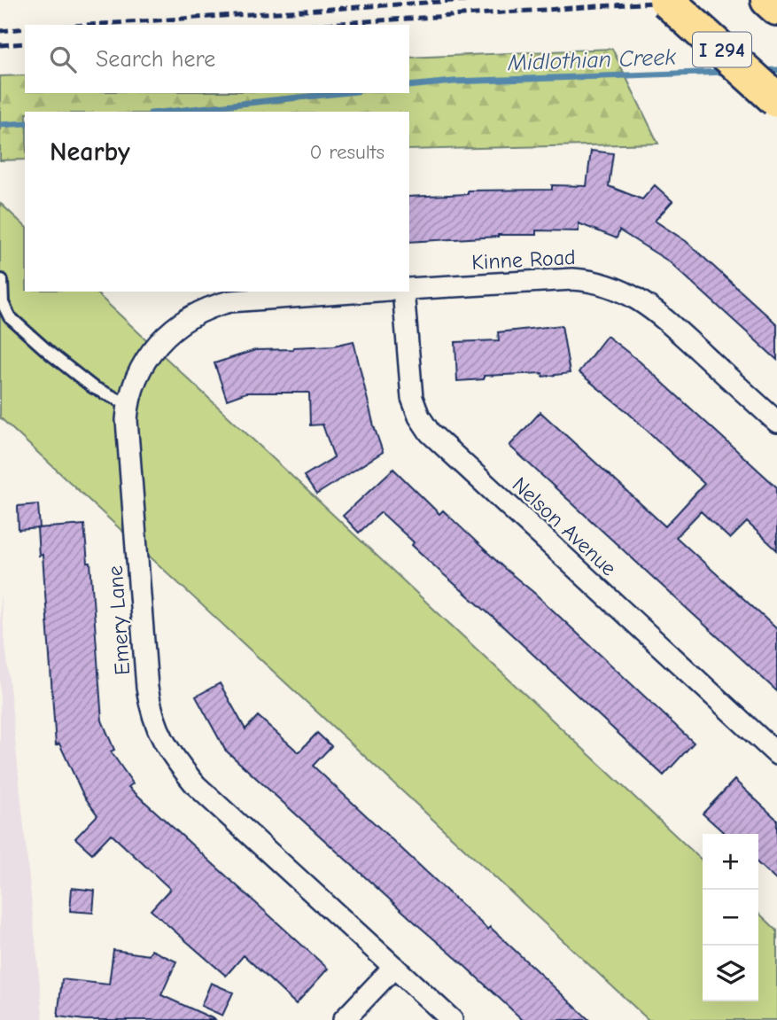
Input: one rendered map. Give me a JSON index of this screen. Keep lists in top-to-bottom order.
{
  "streets": {
    "highway": ["I 294"],
    "street": ["Kinne Road", "Nelson Avenue", "Emery Lane"]
  },
  "water": ["Midlothian Creek"],
  "page": {
    "search": "Search here",
    "heading": ["Nearby", "0 results"],
    "map_buttons": ["+", "−"]
  }
}
